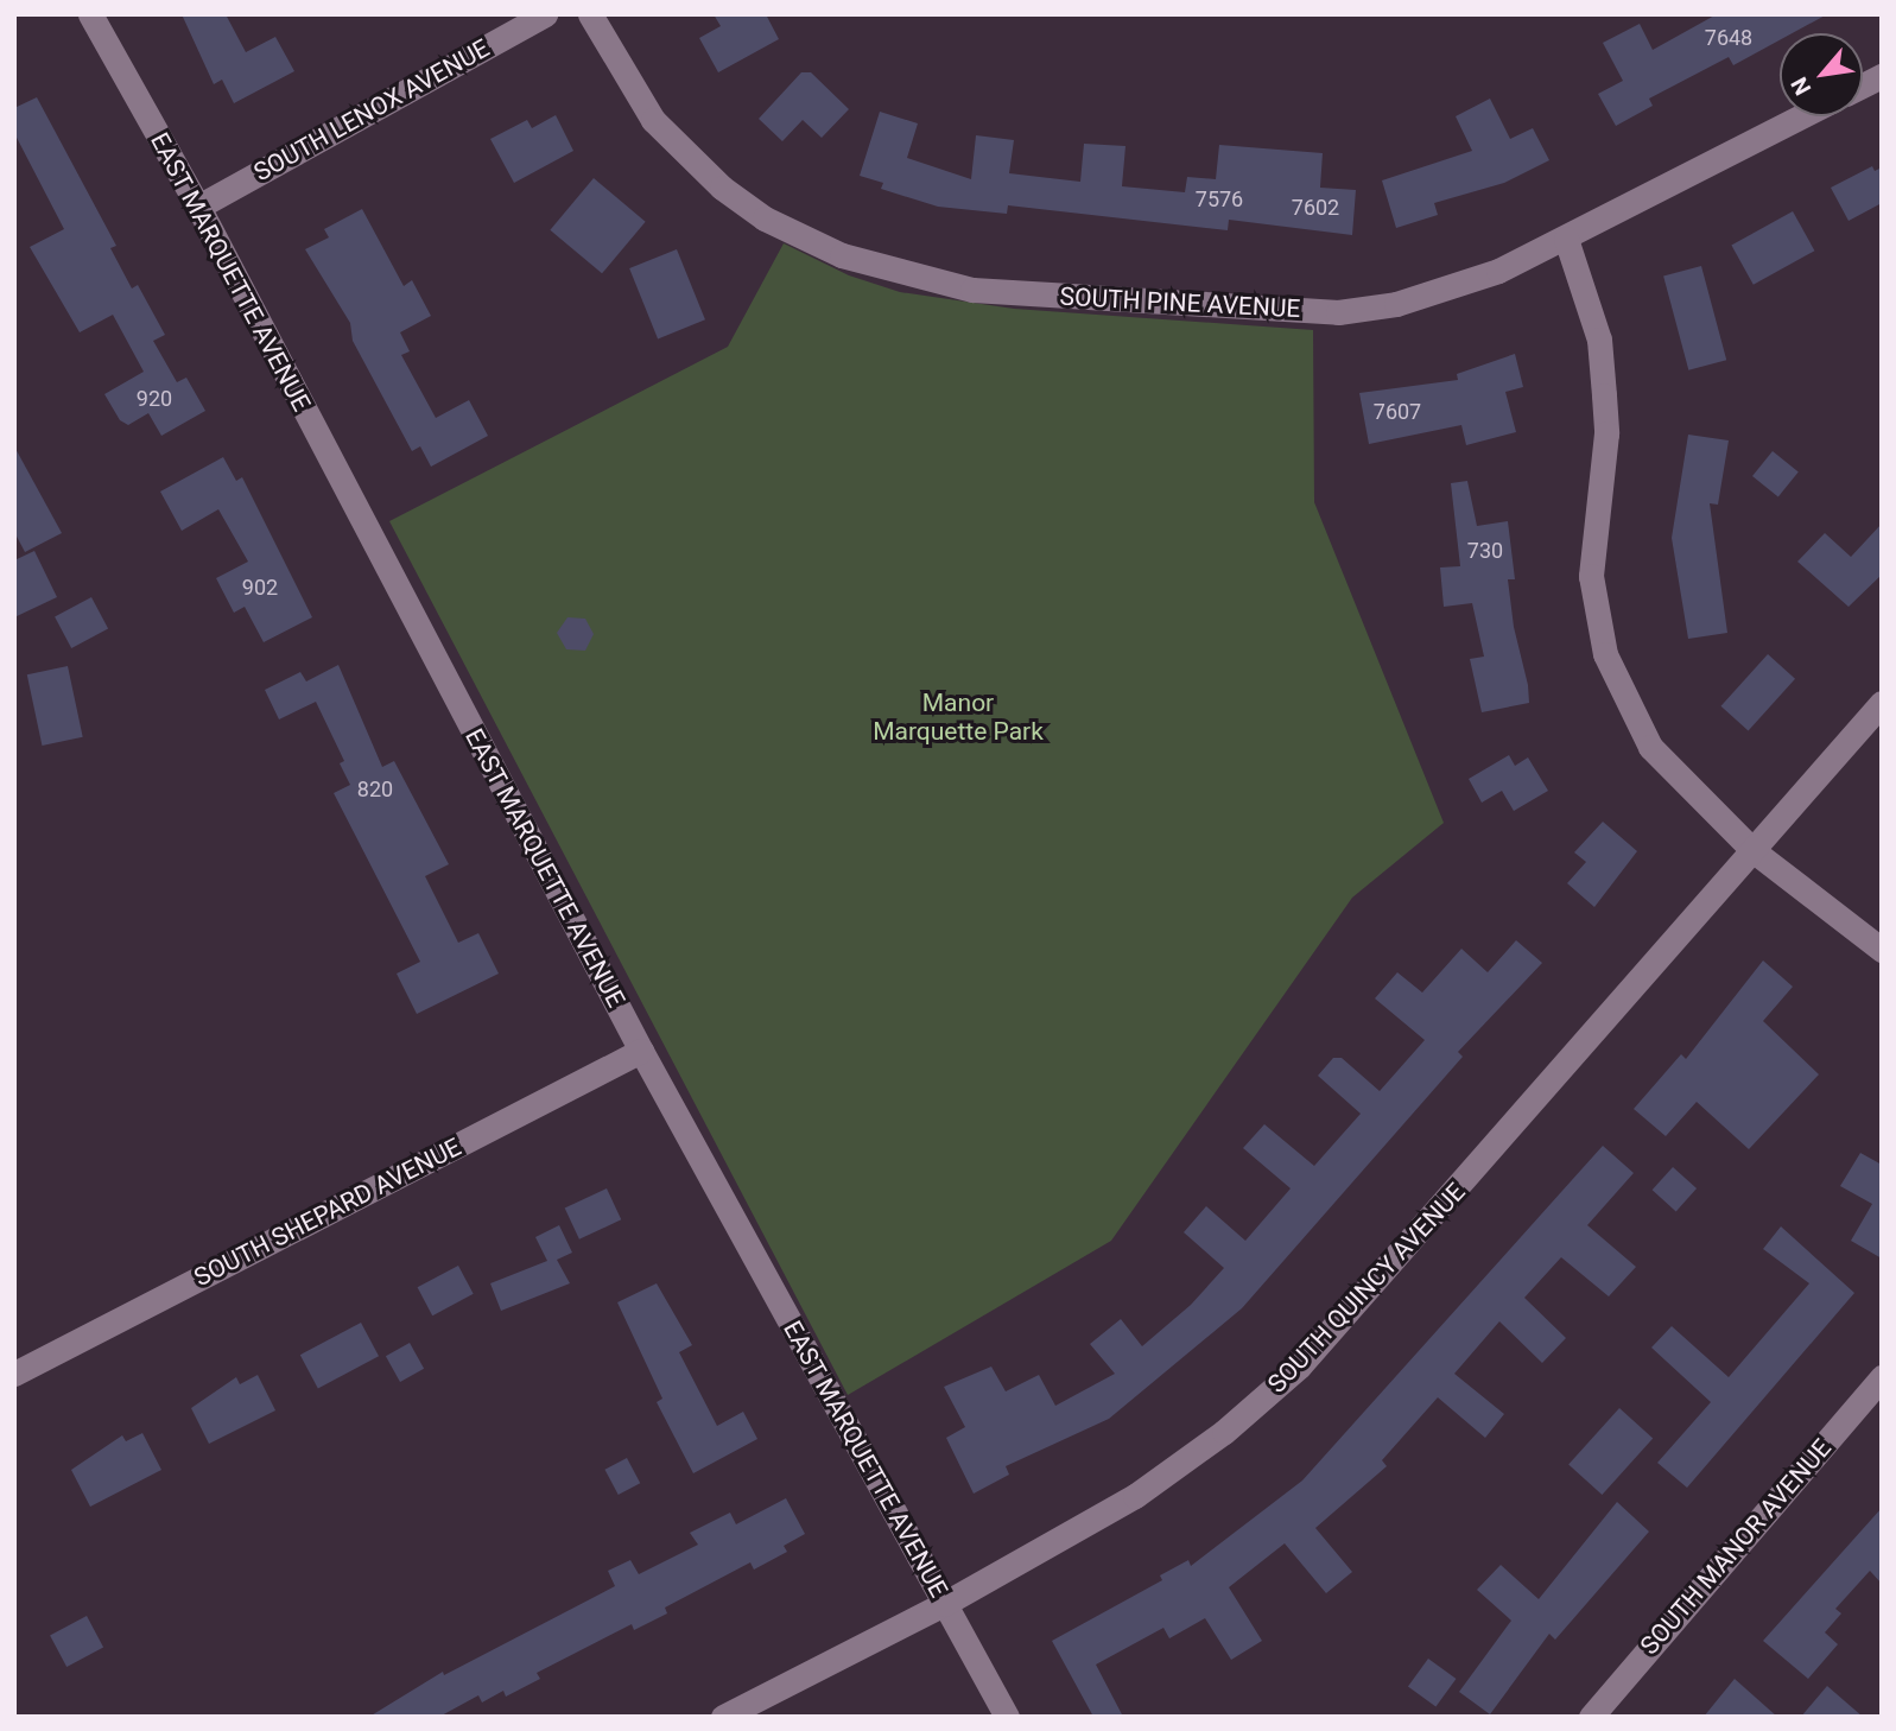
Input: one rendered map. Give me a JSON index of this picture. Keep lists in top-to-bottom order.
{
  "streets": {
    "street": [
      "SOUTH LENOX AVENUE",
      "EAST MARQUETTE AVENUE",
      "SOUTH PINE AVENUE",
      "SOUTH SHEPARD AVENUE",
      "SOUTH QUINCY AVENUE",
      "SOUTH MANOR AVENUE"
    ]
  },
  "crossings": [
    ["SOUTH LENOX AVENUE", "EAST MARQUETTE AVENUE"],
    ["EAST MARQUETTE AVENUE", "SOUTH SHEPARD AVENUE"],
    ["EAST MARQUETTE AVENUE", "SOUTH QUINCY AVENUE"]
  ],
  "parks": ["Manor Marquette Park"],
  "house_numbers": [
    "7648",
    "7576",
    "7602",
    "920",
    "7607",
    "730",
    "902",
    "820"
  ],
  "north": "bottom left"
}
